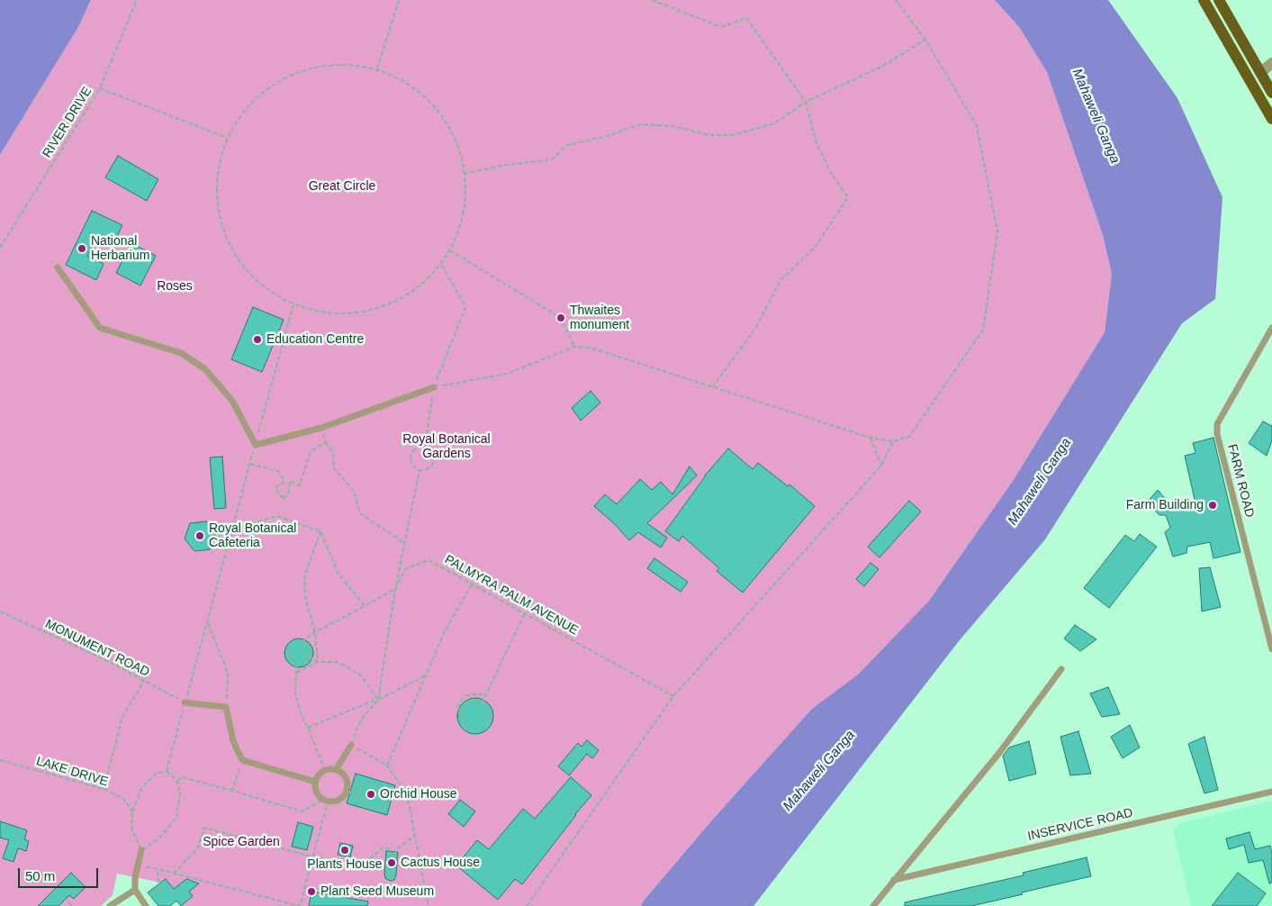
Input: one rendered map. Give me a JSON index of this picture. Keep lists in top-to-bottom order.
{
  "streets": {
    "lane": ["FARM ROAD", "INSERVICE ROAD"],
    "path": [
      "RIVER DRIVE",
      "PALMYRA PALM AVENUE",
      "MONUMENT ROAD",
      "LAKE DRIVE"
    ]
  },
  "water": ["Mahaweli Ganga"],
  "parks": [
    "Great Circle",
    "Roses",
    "Royal Botanical Gardens",
    "Spice Garden"
  ],
  "places": [
    "National Herbarium",
    "Thwaites monument",
    "Education Centre",
    "Farm Building",
    "Royal Botanical Cafeteria",
    "Orchid House",
    "Plants House",
    "Cactus House",
    "Plant Seed Museum"
  ],
  "scale_bar": "50 m"
}
